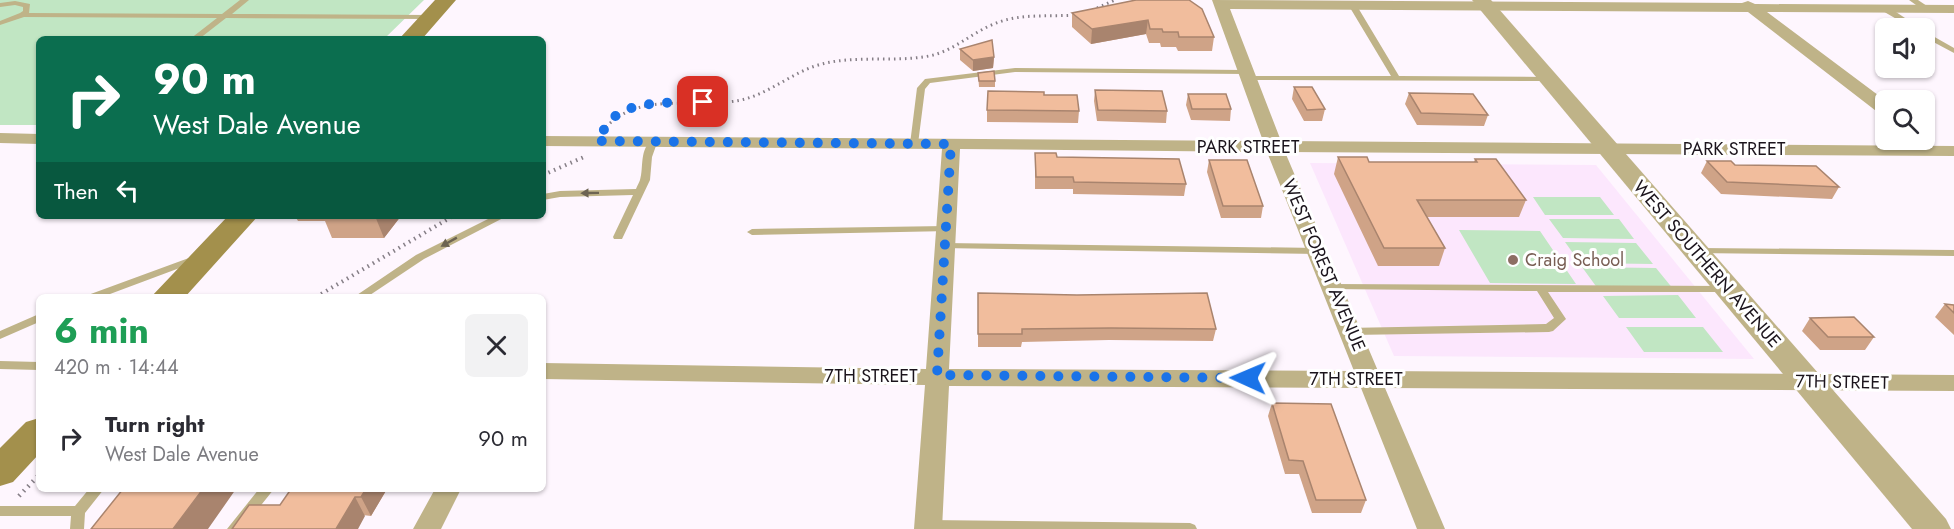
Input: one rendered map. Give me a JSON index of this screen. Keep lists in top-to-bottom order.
{
  "streets": {
    "street": [
      "PARK STREET",
      "WEST SOUTHERN AVENUE",
      "WEST FOREST AVENUE",
      "7TH STREET"
    ]
  },
  "crossings": [
    ["PARK STREET", "WEST SOUTHERN AVENUE"],
    ["PARK STREET", "WEST FOREST AVENUE"],
    ["WEST SOUTHERN AVENUE", "7TH STREET"],
    ["WEST FOREST AVENUE", "7TH STREET"]
  ],
  "places": ["Craig School"],
  "page": {
    "turn": ["90 m", "West Dale Avenue"],
    "then": "Then",
    "heading": ["6 min", "420 m · 14:44"],
    "list": [
      {
        "name": "Turn right",
        "note": "West Dale Avenue",
        "value": "90 m"
      }
    ]
  }
}
